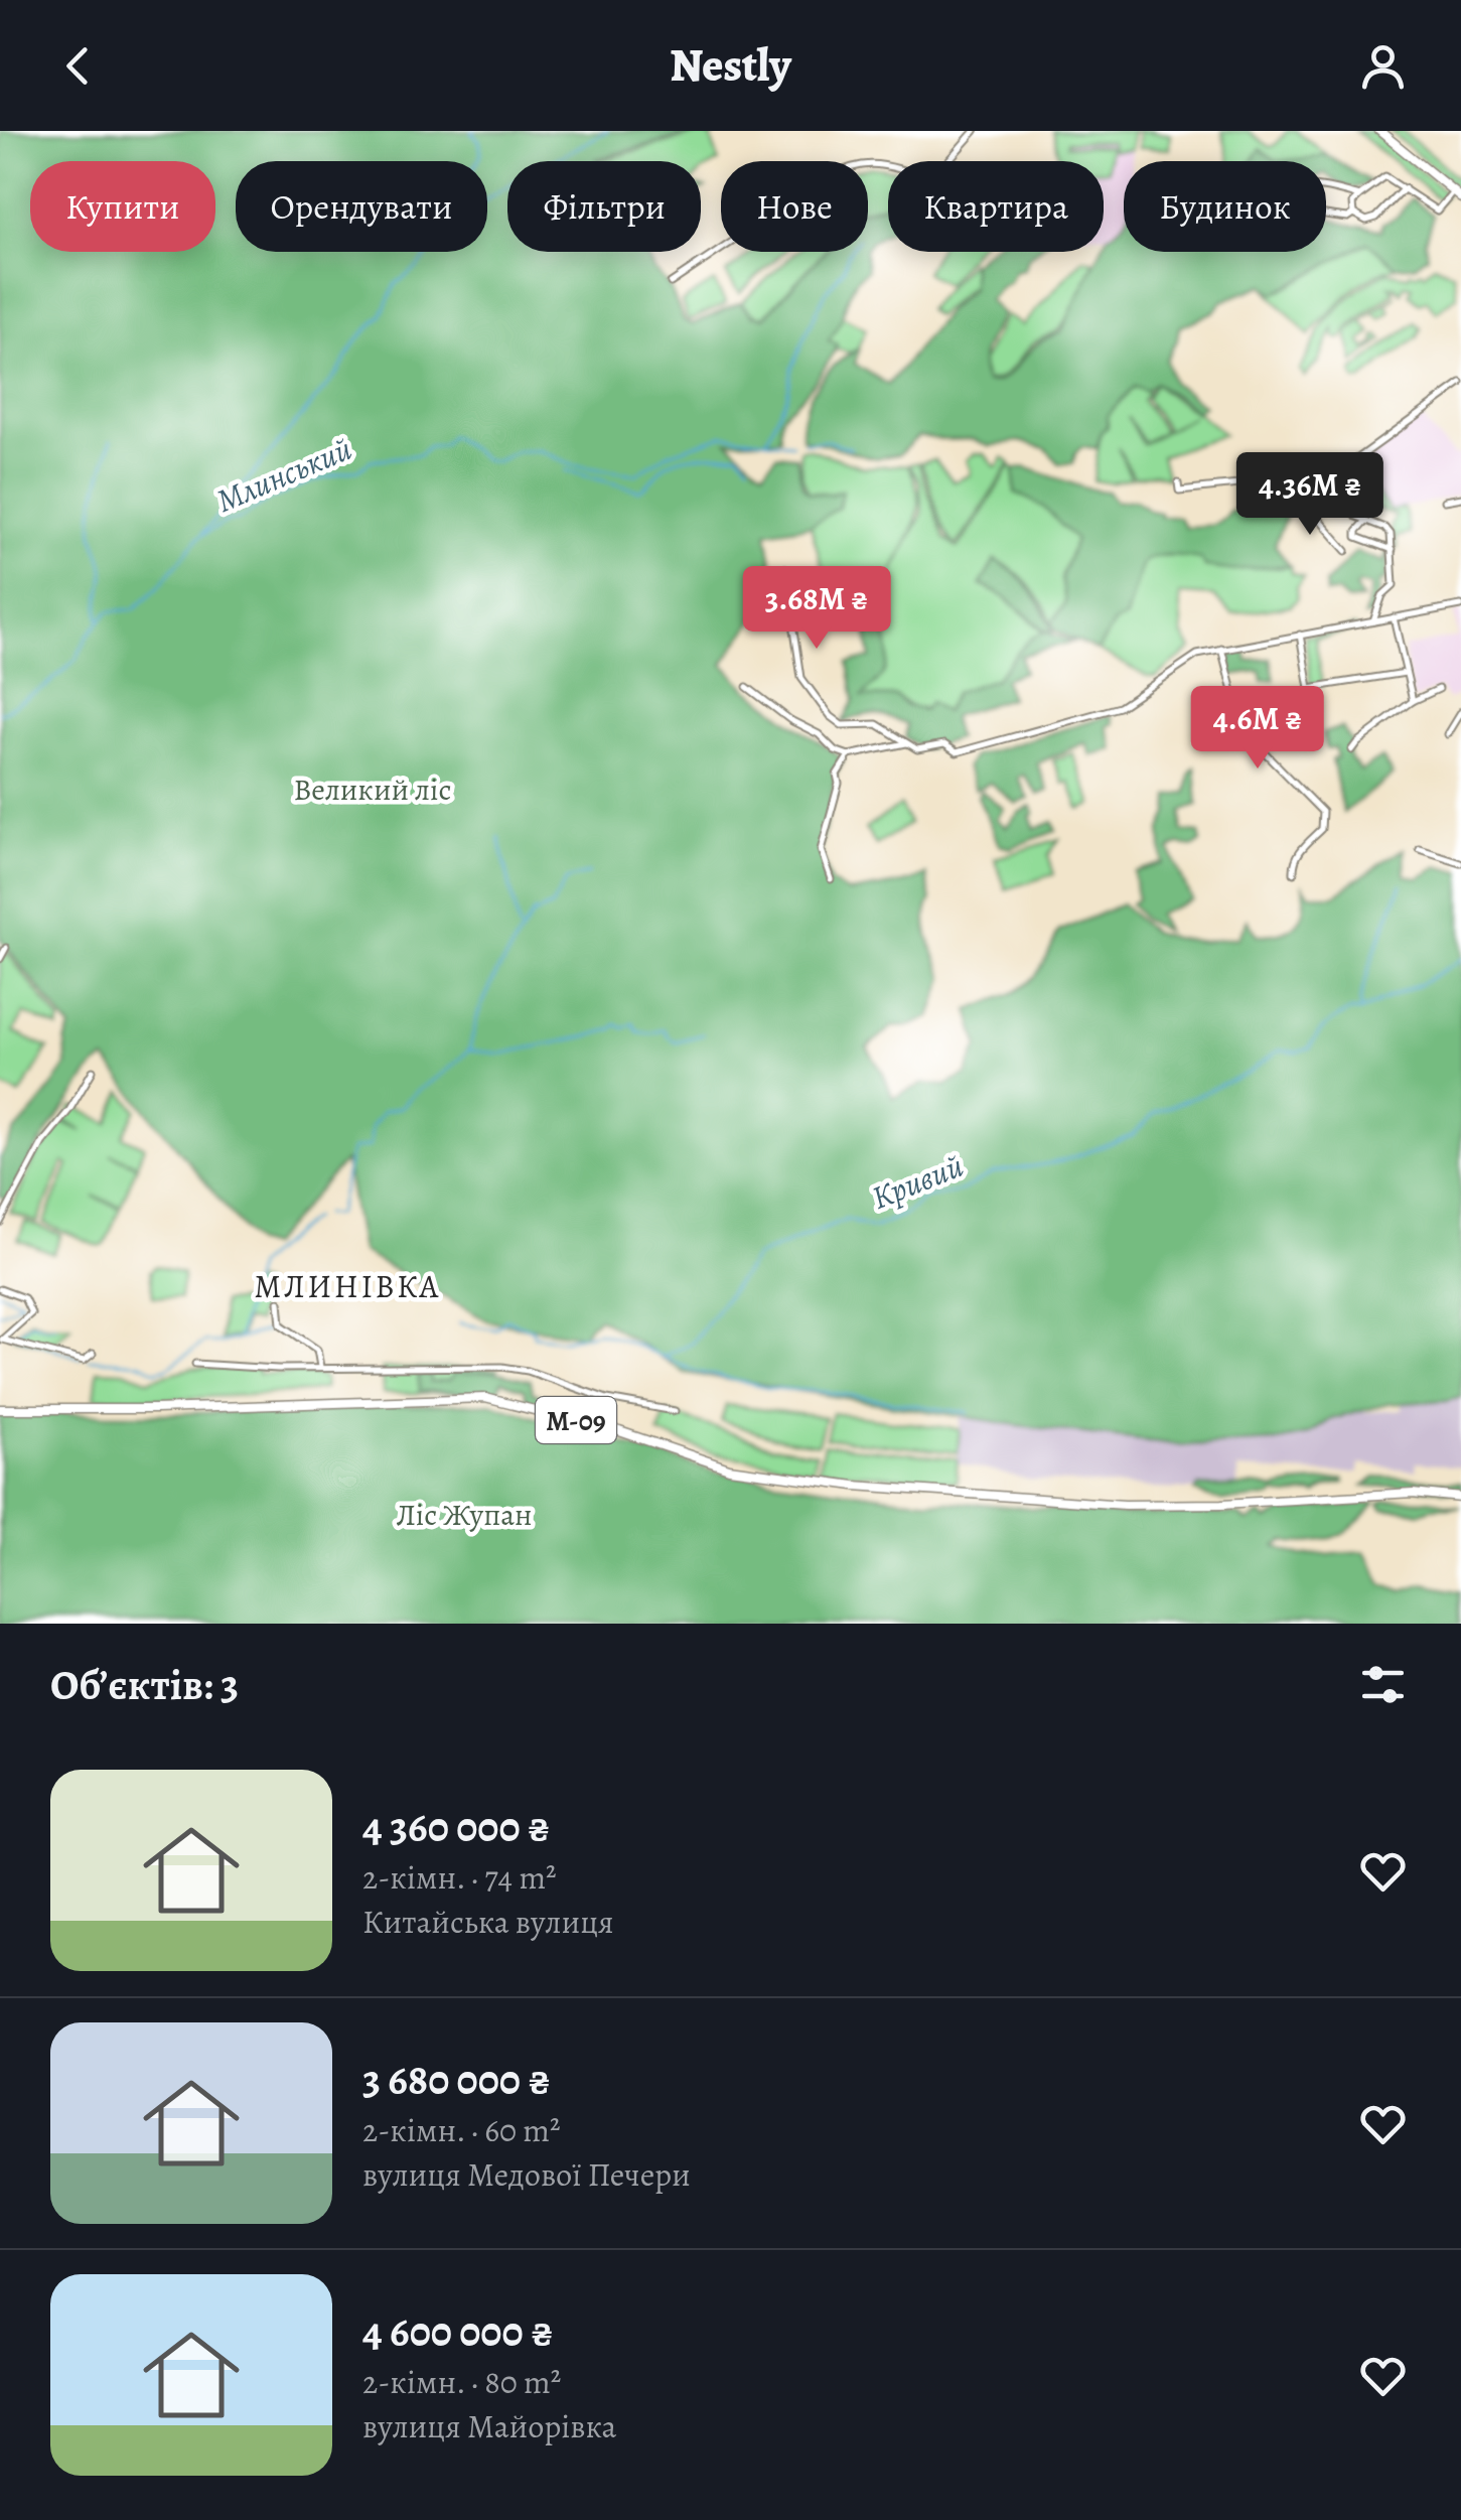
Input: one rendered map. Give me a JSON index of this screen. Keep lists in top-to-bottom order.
{
  "streets": {
    "main road": ["М-09"]
  },
  "districts": ["МЛИНІВКА"],
  "water": ["Млинський", "Кривий"],
  "parks": ["Великий ліс", "Ліс Жупан"],
  "page": {
    "header": "Nestly",
    "chip": [
      "Купити",
      "Орендувати",
      "Фільтри",
      "Нове",
      "Квартира",
      "Будинок"
    ],
    "price": ["4.36M ₴", "3.68M ₴", "4.6M ₴"],
    "heading": "Об’єктів: 3",
    "list": [
      {
        "name": "4 360 000 ₴",
        "note": "2-кімн. · 74 m² · Китайська вулиця"
      },
      {
        "name": "3 680 000 ₴",
        "note": "2-кімн. · 60 m² · вулиця Медової Печери"
      },
      {
        "name": "4 600 000 ₴",
        "note": "2-кімн. · 80 m² · вулиця Майорівка"
      }
    ]
  }
}
